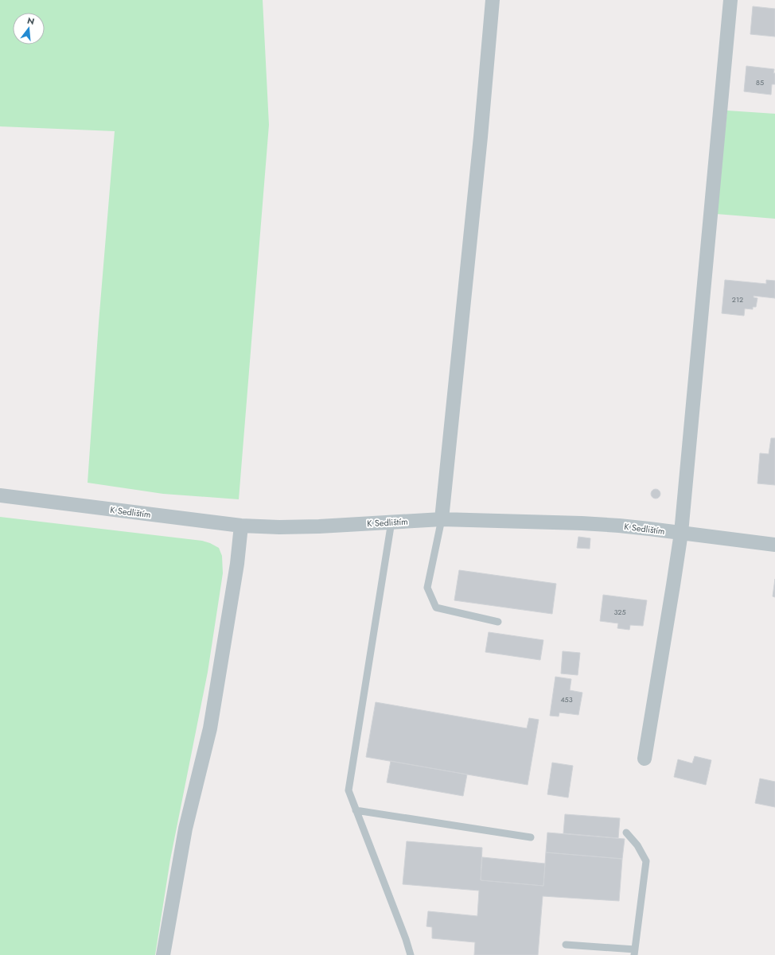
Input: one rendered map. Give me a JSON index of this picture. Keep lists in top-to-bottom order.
{
  "streets": {
    "street": ["K Sedlištím"]
  },
  "house_numbers": [
    "85",
    "212",
    "325",
    "453"
  ],
  "north": "top"
}
